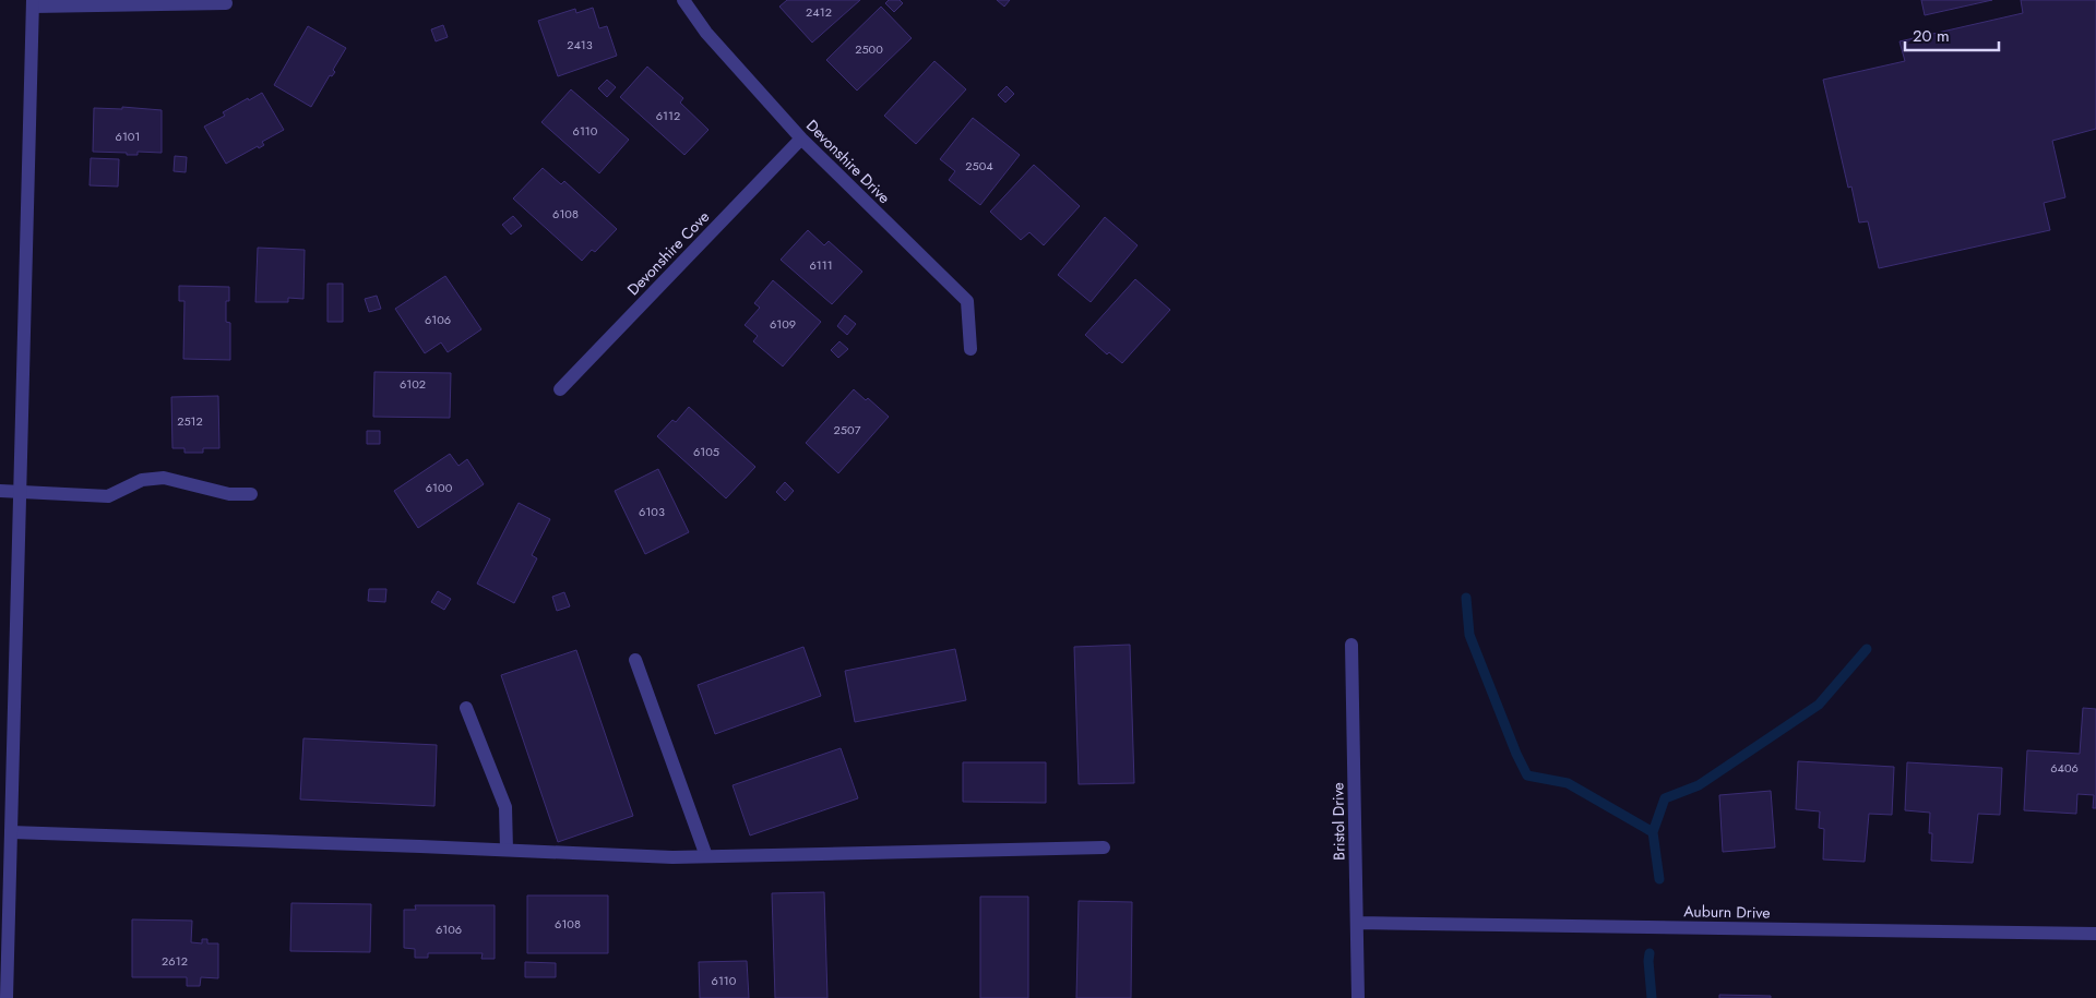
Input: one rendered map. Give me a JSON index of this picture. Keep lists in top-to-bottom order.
{
  "streets": {
    "street": [
      "Devonshire Drive",
      "Devonshire Cove",
      "Bristol Drive",
      "Auburn Drive"
    ]
  },
  "crossings": [
    ["Devonshire Drive", "Devonshire Cove"],
    ["Bristol Drive", "Auburn Drive"]
  ],
  "house_numbers": [
    "2412",
    "2413",
    "2500",
    "6112",
    "6110",
    "6101",
    "2504",
    "6108",
    "6111",
    "6106",
    "6109",
    "6102",
    "2512",
    "2507",
    "6105",
    "6100",
    "6103",
    "6406",
    "6108",
    "6106",
    "2612",
    "6110"
  ],
  "scale_bar": "20 m"
}
